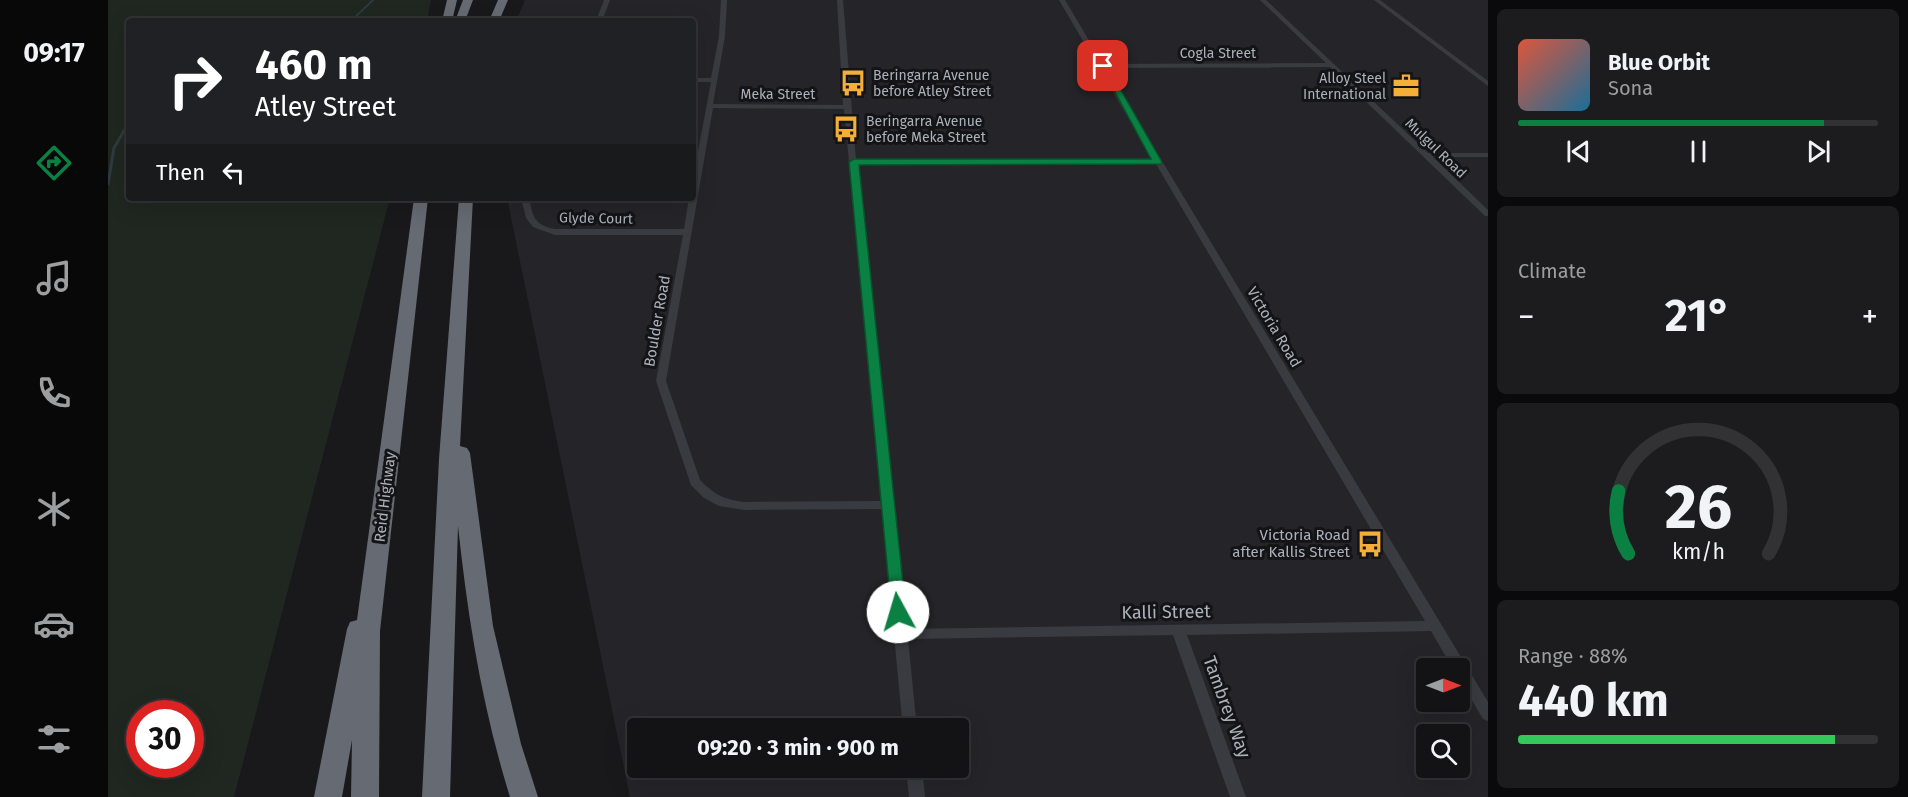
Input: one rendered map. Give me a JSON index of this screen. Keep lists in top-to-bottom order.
{
  "streets": {
    "highway": ["Reid Highway"],
    "street": [
      "Cogla Street",
      "Meka Street",
      "Mulgul Road",
      "Glyde Court",
      "Boulder Road",
      "Victoria Road",
      "Kalli Street",
      "Tambrey Way"
    ]
  },
  "crossings": [
    ["Cogla Street", "Mulgul Road"],
    ["Cogla Street", "Victoria Road"],
    ["Meka Street", "Boulder Road"],
    ["Glyde Court", "Boulder Road"],
    ["Victoria Road", "Kalli Street"],
    ["Kalli Street", "Tambrey Way"]
  ],
  "places": {
    "bus stop": ["Beringarra Avenue before Atley Street", "Beringarra Avenue before Meka Street", "Victoria Road after Kallis Street"],
    "office": ["Alloy Steel International"]
  },
  "north": "right",
  "page": {
    "tabs": "09:17",
    "turn": ["460 m", "Atley Street"],
    "song": ["Blue Orbit", "Sona"],
    "then": "Then",
    "tile": [
      "Climate",
      ["Range · 88%", "440 km"]
    ],
    "heat": ["−", "21°", "+"],
    "limit": "30",
    "trip": "09:20 · 3 min · 900 m",
    "gauge": ["26", "km/h"]
  }
}
